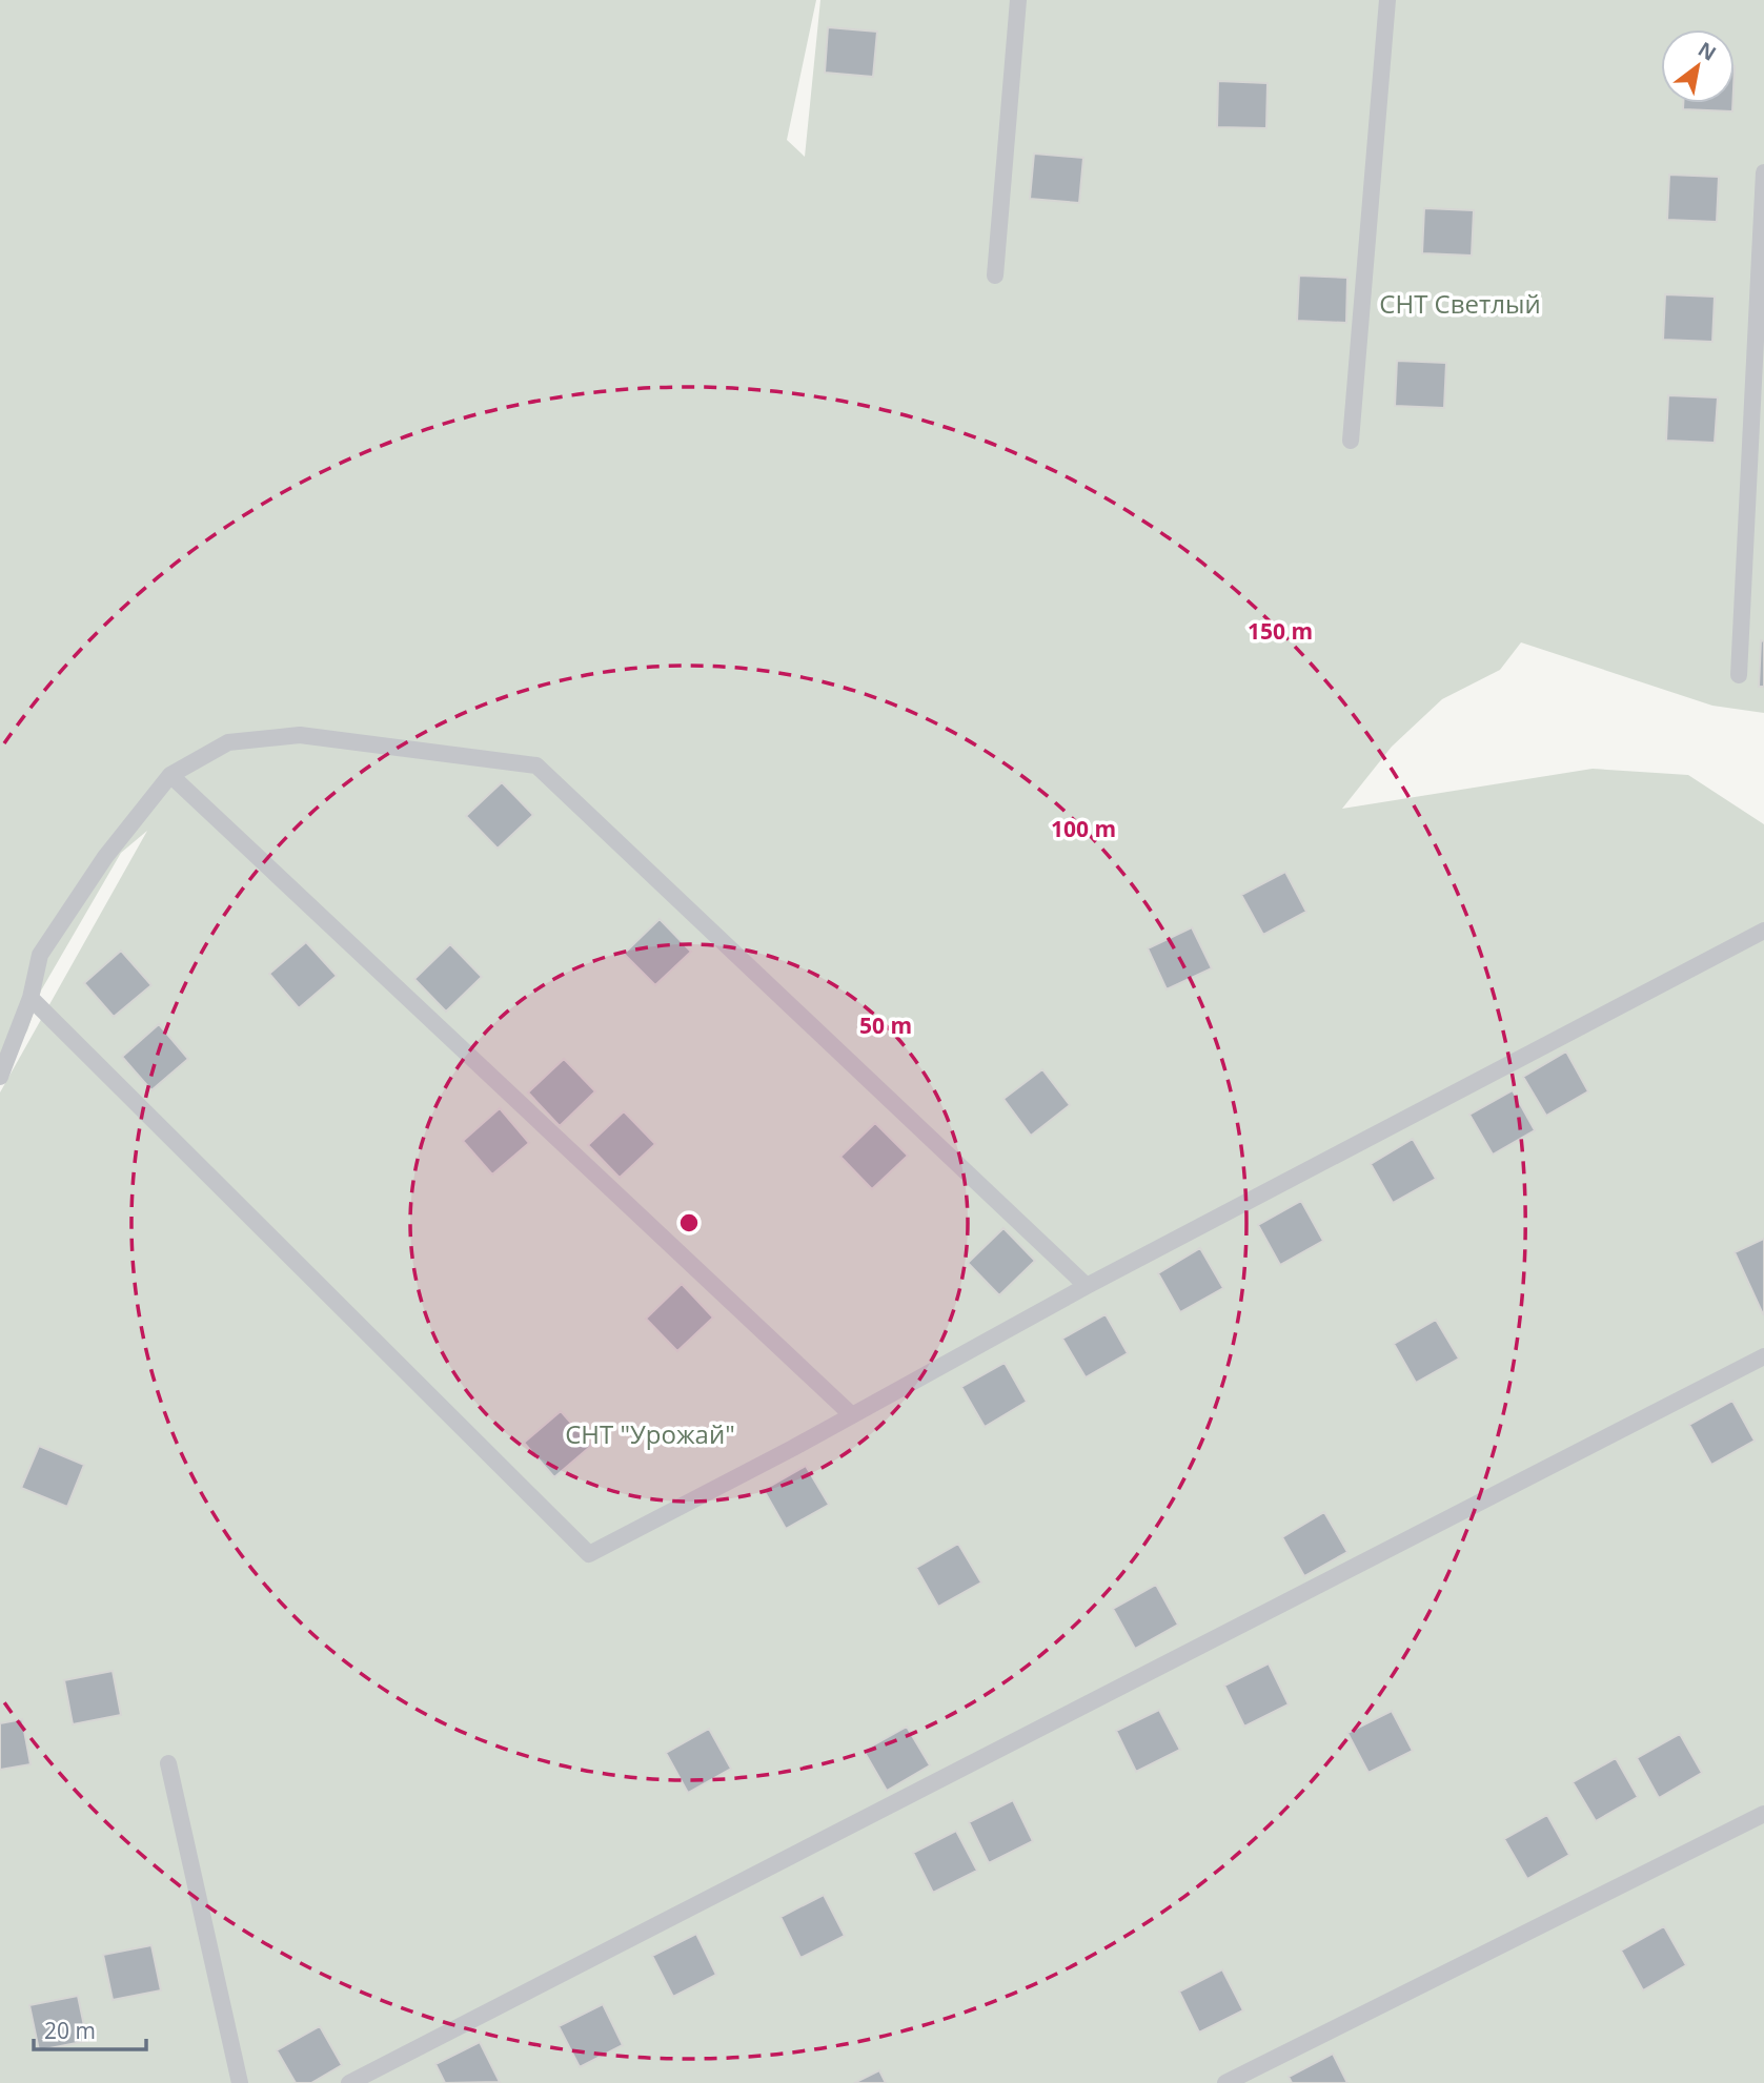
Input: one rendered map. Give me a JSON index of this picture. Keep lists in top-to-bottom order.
{
  "parks": ["СНТ Светлый", "СНТ \"Урожай\""],
  "scale_bar": "20 m",
  "north": "top right",
  "rings": ["150 m", "100 m", "50 m"]
}
